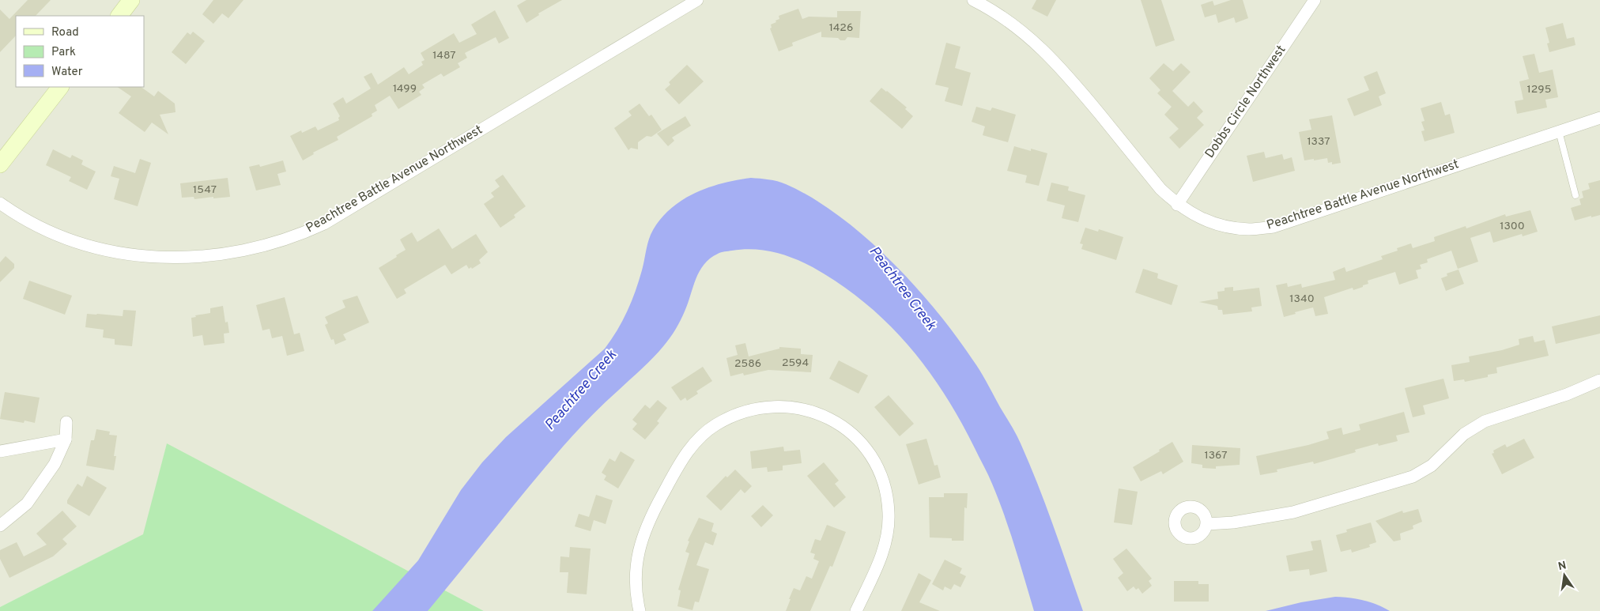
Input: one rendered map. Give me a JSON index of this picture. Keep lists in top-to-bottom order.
{
  "streets": {
    "street": ["Dobbs Circle Northwest", "Peachtree Battle Avenue Northwest"]
  },
  "crossings": [
    ["Dobbs Circle Northwest", "Peachtree Battle Avenue Northwest"]
  ],
  "water": ["Peachtree Creek"],
  "house_numbers": [
    "1426",
    "1487",
    "1499",
    "1295",
    "1337",
    "1547",
    "1300",
    "1340",
    "2594",
    "2586",
    "1367"
  ],
  "legend": ["Road", "Park", "Water"],
  "north": "top"
}
